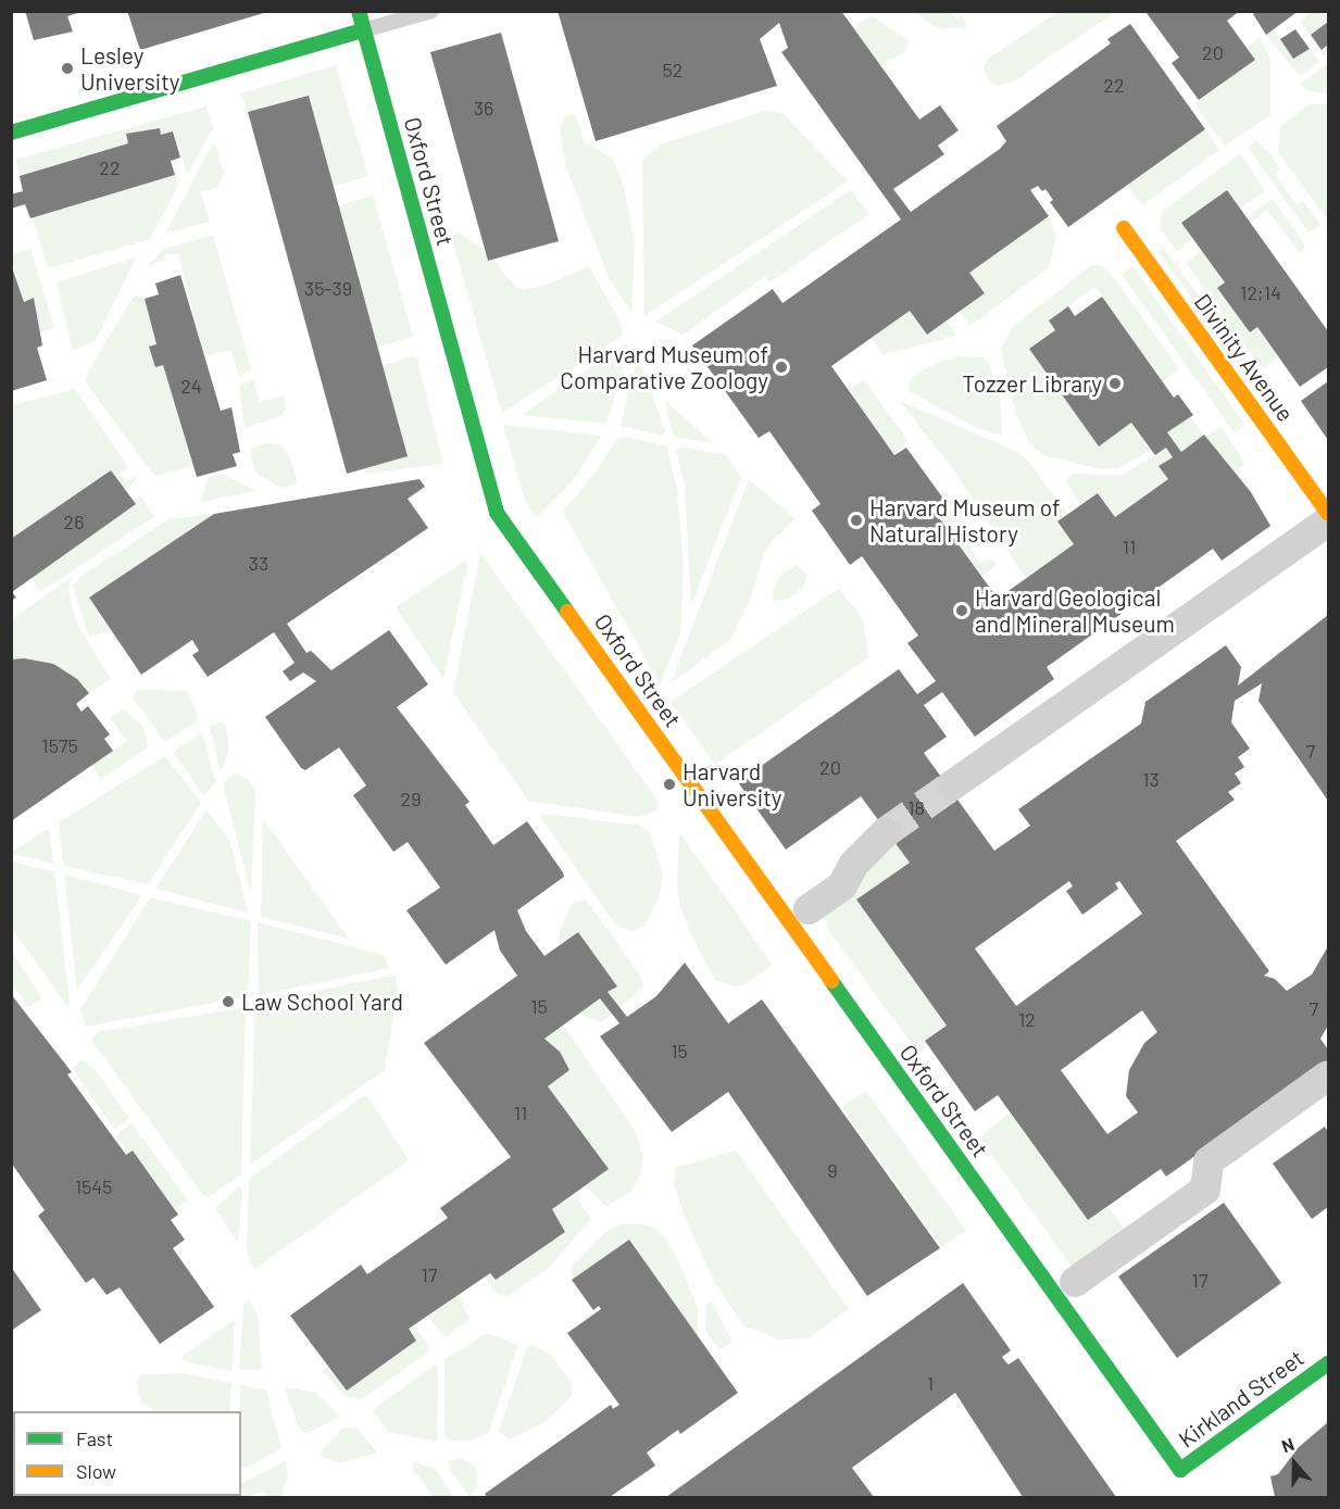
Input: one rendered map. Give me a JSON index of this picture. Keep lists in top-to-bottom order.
{
  "streets": {
    "street": ["Oxford Street", "Divinity Avenue", "Kirkland Street"]
  },
  "crossings": [
    ["Oxford Street", "Kirkland Street"]
  ],
  "places": [
    "Lesley University",
    "Harvard Museum of Comparative Zoology",
    "Tozzer Library",
    "Harvard Museum of Natural History",
    "Harvard Geological and Mineral Museum",
    "Harvard University",
    "Law School Yard"
  ],
  "house_numbers": [
    "20",
    "52",
    "22",
    "36",
    "22",
    "35-39",
    "12;14",
    "24",
    "26",
    "11",
    "33",
    "1575",
    "7",
    "20",
    "13",
    "29",
    "18",
    "15",
    "7",
    "12",
    "15",
    "11",
    "9",
    "1545",
    "17",
    "17",
    "1"
  ],
  "legend": ["Fast", "Slow"],
  "north": "top"
}
